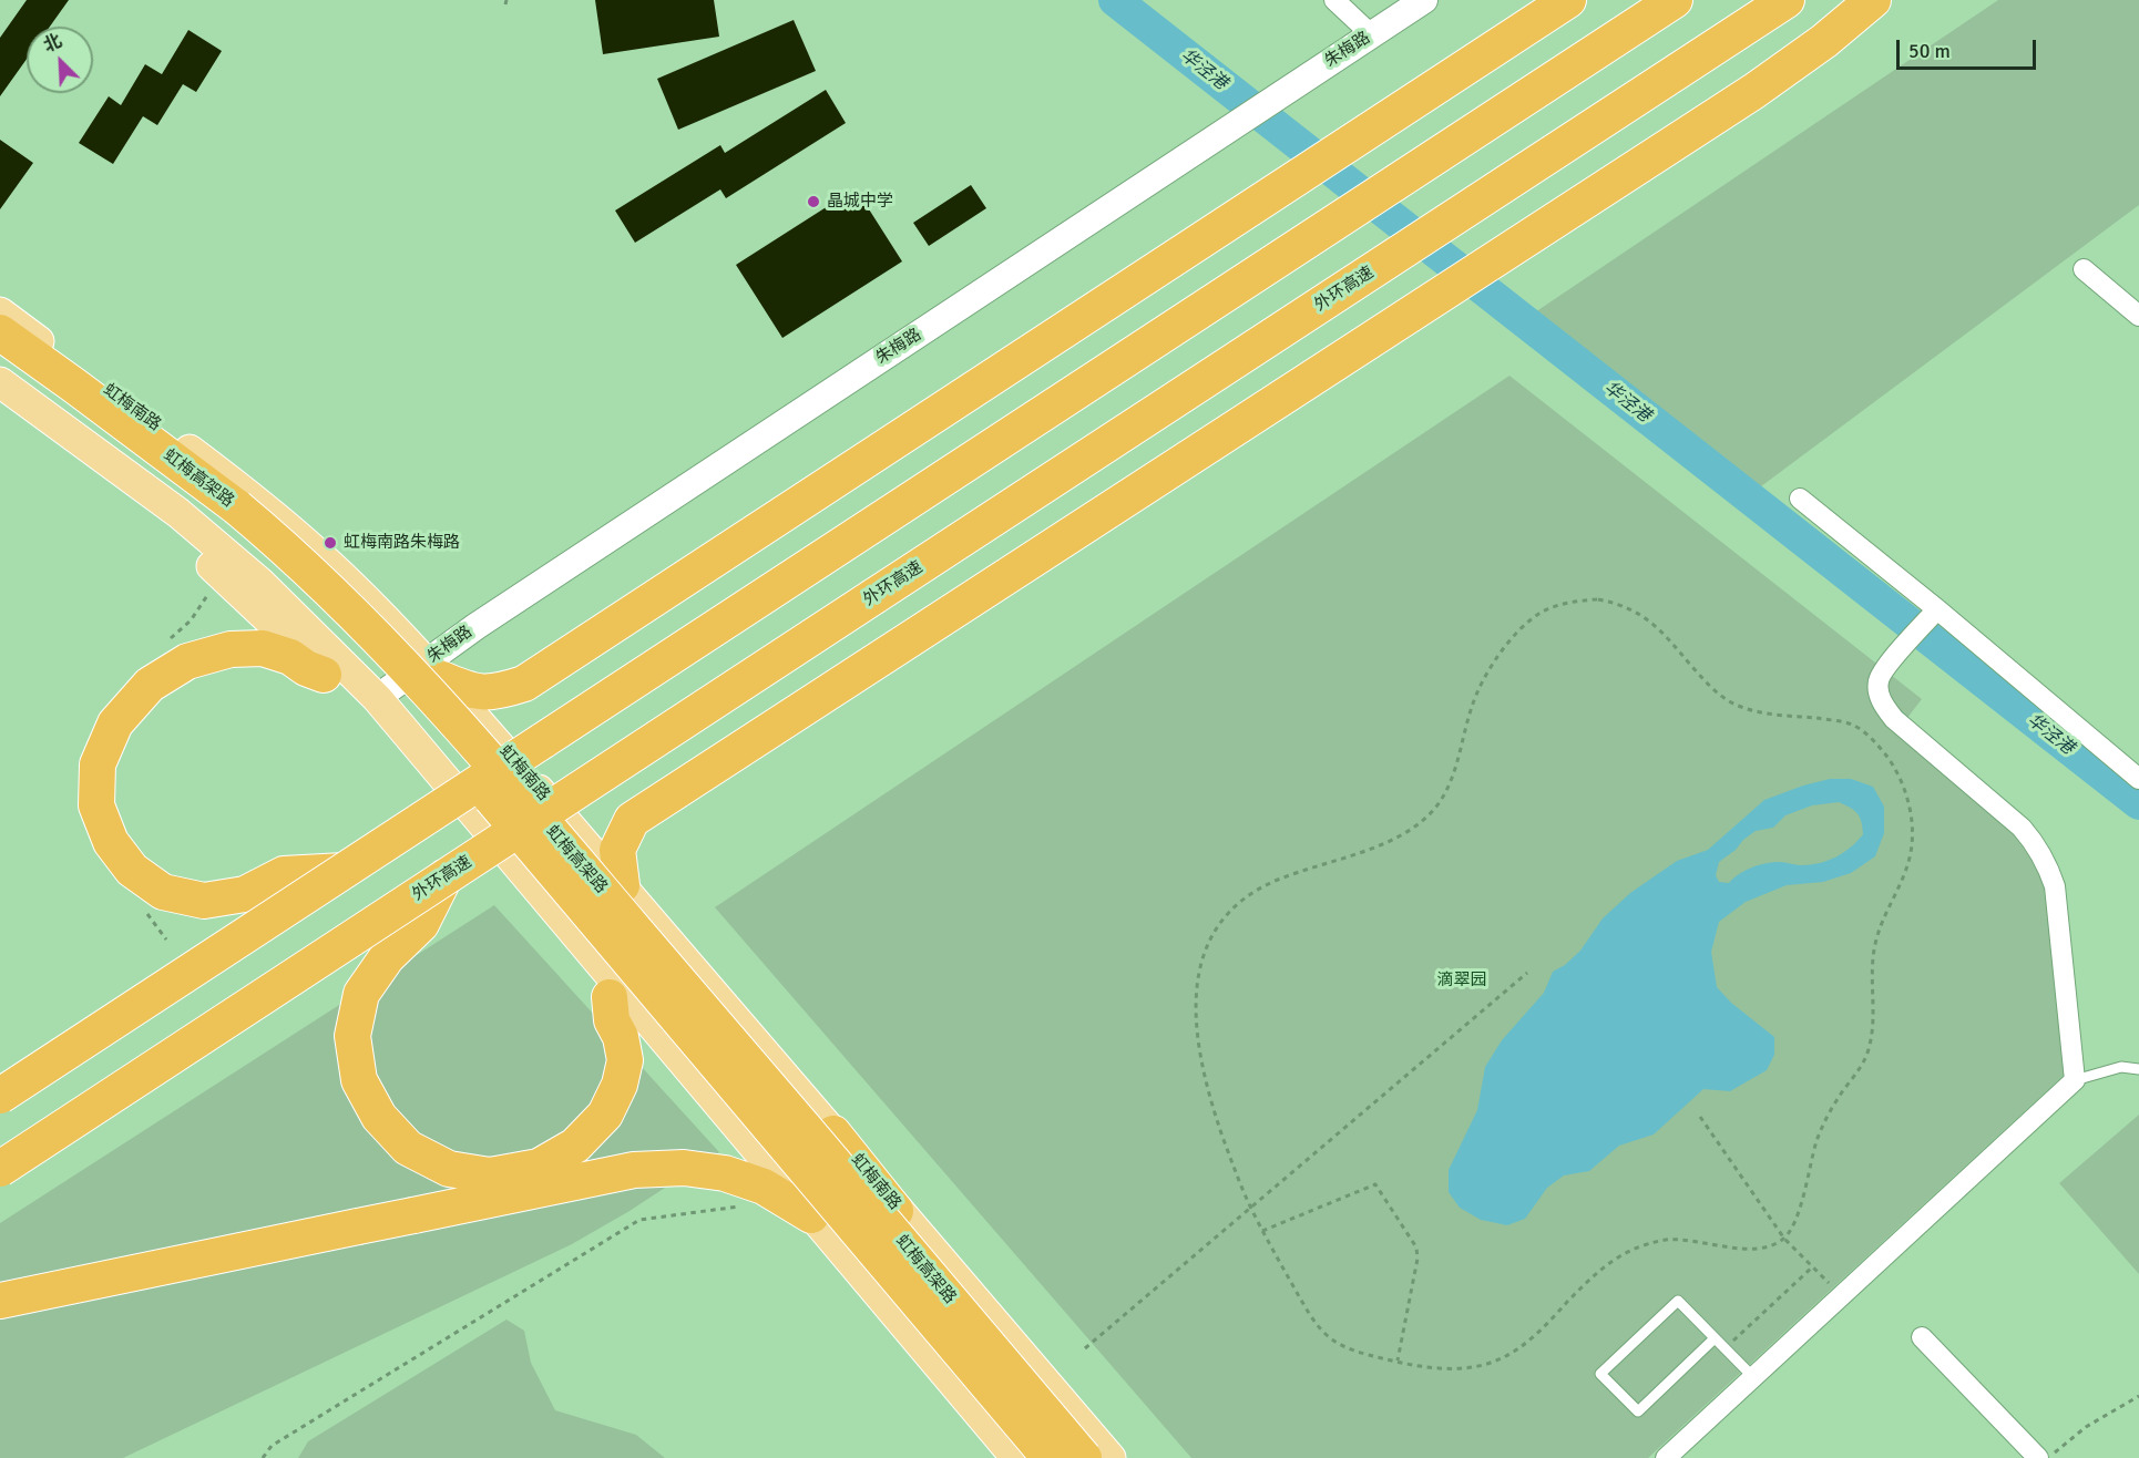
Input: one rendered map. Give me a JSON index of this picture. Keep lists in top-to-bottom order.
{
  "streets": {
    "highway": ["外环高速", "虹梅高架路"],
    "main road": ["虹梅南路"],
    "street": ["朱梅路"]
  },
  "crossings": [
    ["朱梅路", "虹梅南路"]
  ],
  "water": ["华泾港"],
  "parks": ["滴翠园"],
  "places": ["晶城中学", "虹梅南路朱梅路"],
  "scale_bar": "50 m",
  "north": "top left"
}
